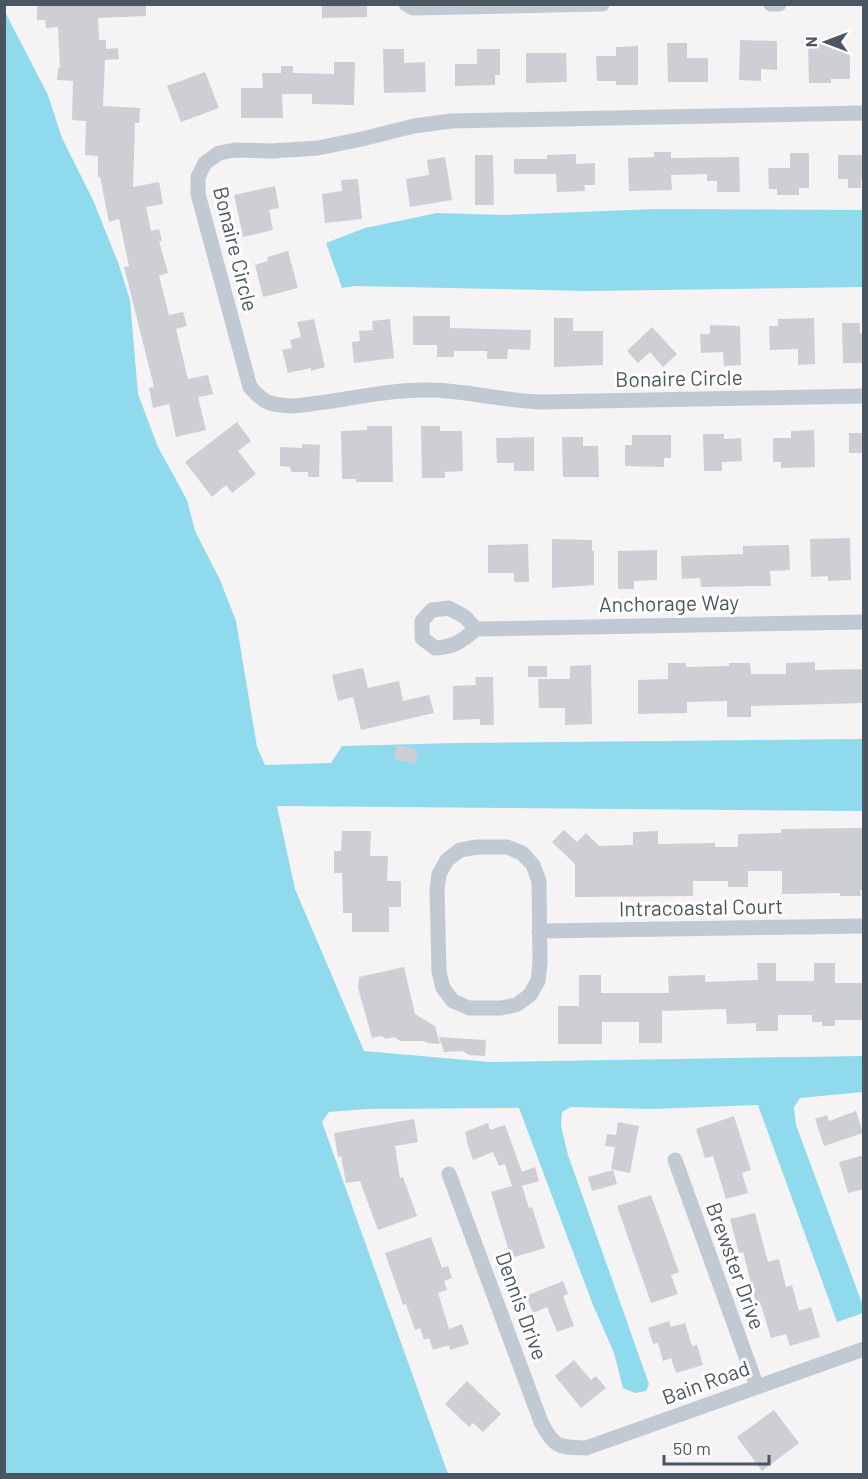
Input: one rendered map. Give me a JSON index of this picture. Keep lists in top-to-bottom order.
{
  "streets": {
    "street": [
      "Bonaire Circle",
      "Anchorage Way",
      "Intracoastal Court",
      "Brewster Drive",
      "Dennis Drive",
      "Bain Road"
    ]
  },
  "crossings": [
    ["Brewster Drive", "Bain Road"],
    ["Dennis Drive", "Bain Road"]
  ],
  "scale_bar": "50 m",
  "north": "left"
}
